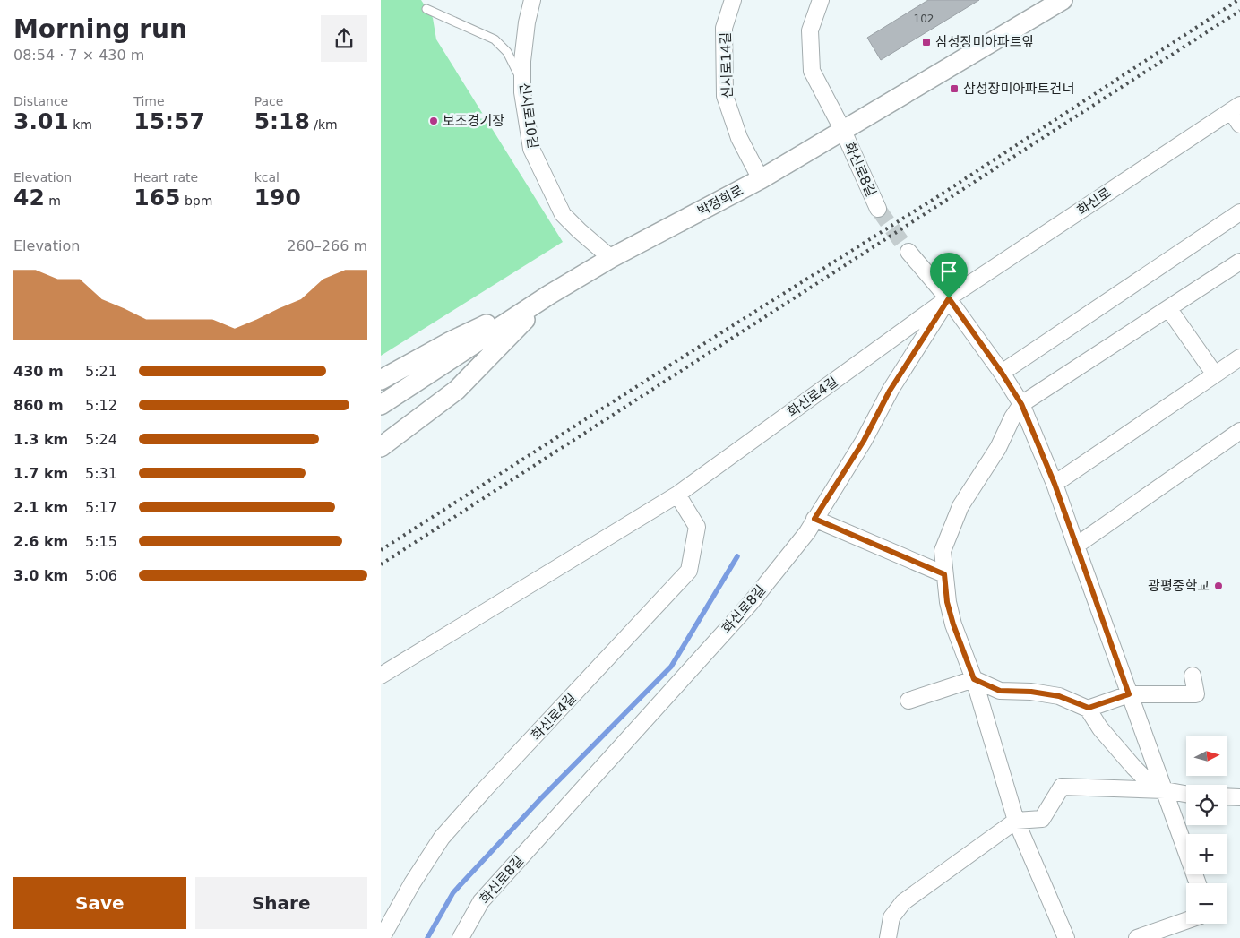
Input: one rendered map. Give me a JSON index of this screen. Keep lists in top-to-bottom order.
{
  "streets": {
    "street": [
      "신시로14길",
      "신시로10길",
      "화신로8길",
      "박정희로",
      "화신로",
      "화신로4길"
    ]
  },
  "crossings": [
    ["신시로14길", "박정희로"],
    ["신시로10길", "박정희로"],
    ["화신로8길", "박정희로"],
    ["화신로8길", "화신로"],
    ["화신로8길", "화신로4길"],
    ["화신로", "화신로4길"]
  ],
  "places": {
    "transit": ["삼성장미아파트앞", "삼성장미아파트건너"],
    "other": ["보조경기장", "광평중학교"]
  },
  "house_numbers": ["102"],
  "north": "right",
  "page": {
    "heading": ["Morning run", "08:54 · 7 × 430 m"],
    "stats": [
      ["Distance", "3.01 km"],
      ["Time", "15:57"],
      ["Pace", "5:18 /km"],
      ["Elevation", "42 m"],
      ["Heart rate", "165 bpm"],
      ["kcal", "190"]
    ],
    "chart": ["Elevation", "260–266 m"],
    "list": [
      {
        "name": "430 m",
        "note": "5:21"
      },
      {
        "name": "860 m",
        "note": "5:12"
      },
      {
        "name": "1.3 km",
        "note": "5:24"
      },
      {
        "name": "1.7 km",
        "note": "5:31"
      },
      {
        "name": "2.1 km",
        "note": "5:17"
      },
      {
        "name": "2.6 km",
        "note": "5:15"
      },
      {
        "name": "3.0 km",
        "note": "5:06"
      }
    ],
    "map_buttons": ["+", "−"],
    "buttons": ["Save", "Share"]
  }
}
